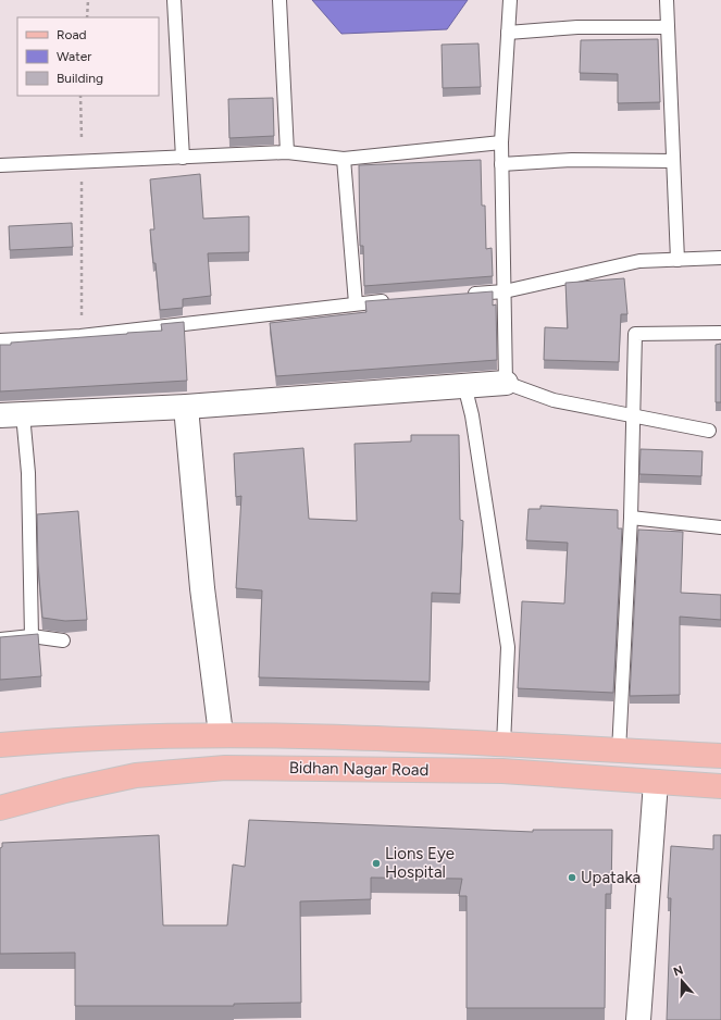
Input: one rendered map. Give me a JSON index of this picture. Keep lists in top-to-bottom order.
{
  "streets": {
    "main road": ["Bidhan Nagar Road"]
  },
  "places": ["Lions Eye Hospital", "Upataka"],
  "legend": ["Road", "Water", "Building"],
  "north": "top"
}
